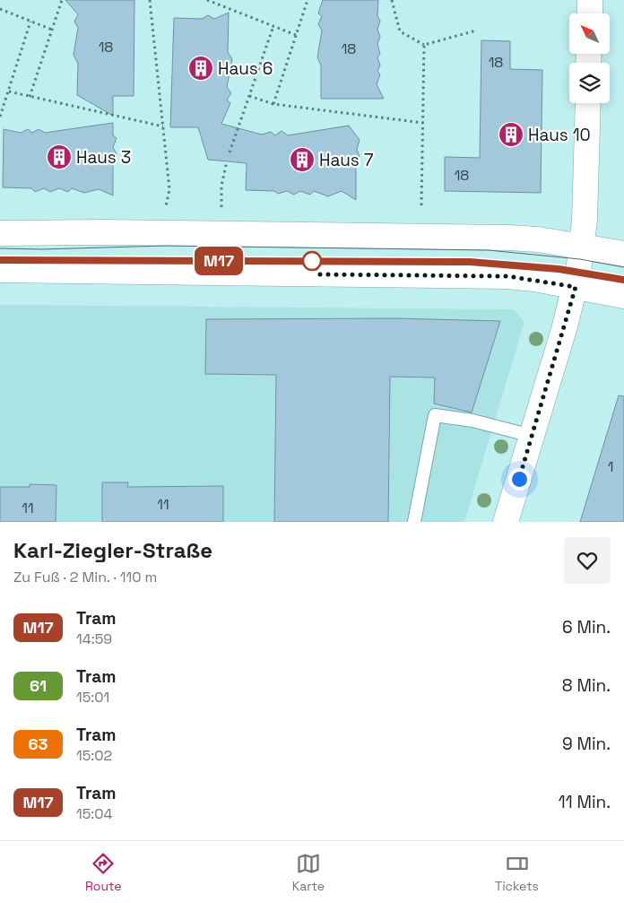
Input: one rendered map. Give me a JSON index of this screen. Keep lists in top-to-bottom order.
{
  "places": {
    "building": [
      "Haus 6",
      "Haus 10",
      "Haus 3",
      "Haus 7"
    ]
  },
  "lines": ["tram line M17"],
  "house_numbers": [
    "18",
    "18",
    "18",
    "18",
    "1",
    "11",
    "11"
  ],
  "north": "top left",
  "page": {
    "on_map": "M17",
    "heading": ["Karl-Ziegler-Straße", "Zu Fuß · 2 Min. · 110 m"],
    "list": [
      {
        "mark": "M17",
        "name": "Tram",
        "note": "14:59",
        "value": "6 Min."
      },
      {
        "mark": "61",
        "name": "Tram",
        "note": "15:01",
        "value": "8 Min."
      },
      {
        "mark": "63",
        "name": "Tram",
        "note": "15:02",
        "value": "9 Min."
      },
      {
        "mark": "M17",
        "name": "Tram",
        "note": "15:04",
        "value": "11 Min."
      }
    ],
    "tabs": ["Route", "Karte", "Tickets"]
  }
}
